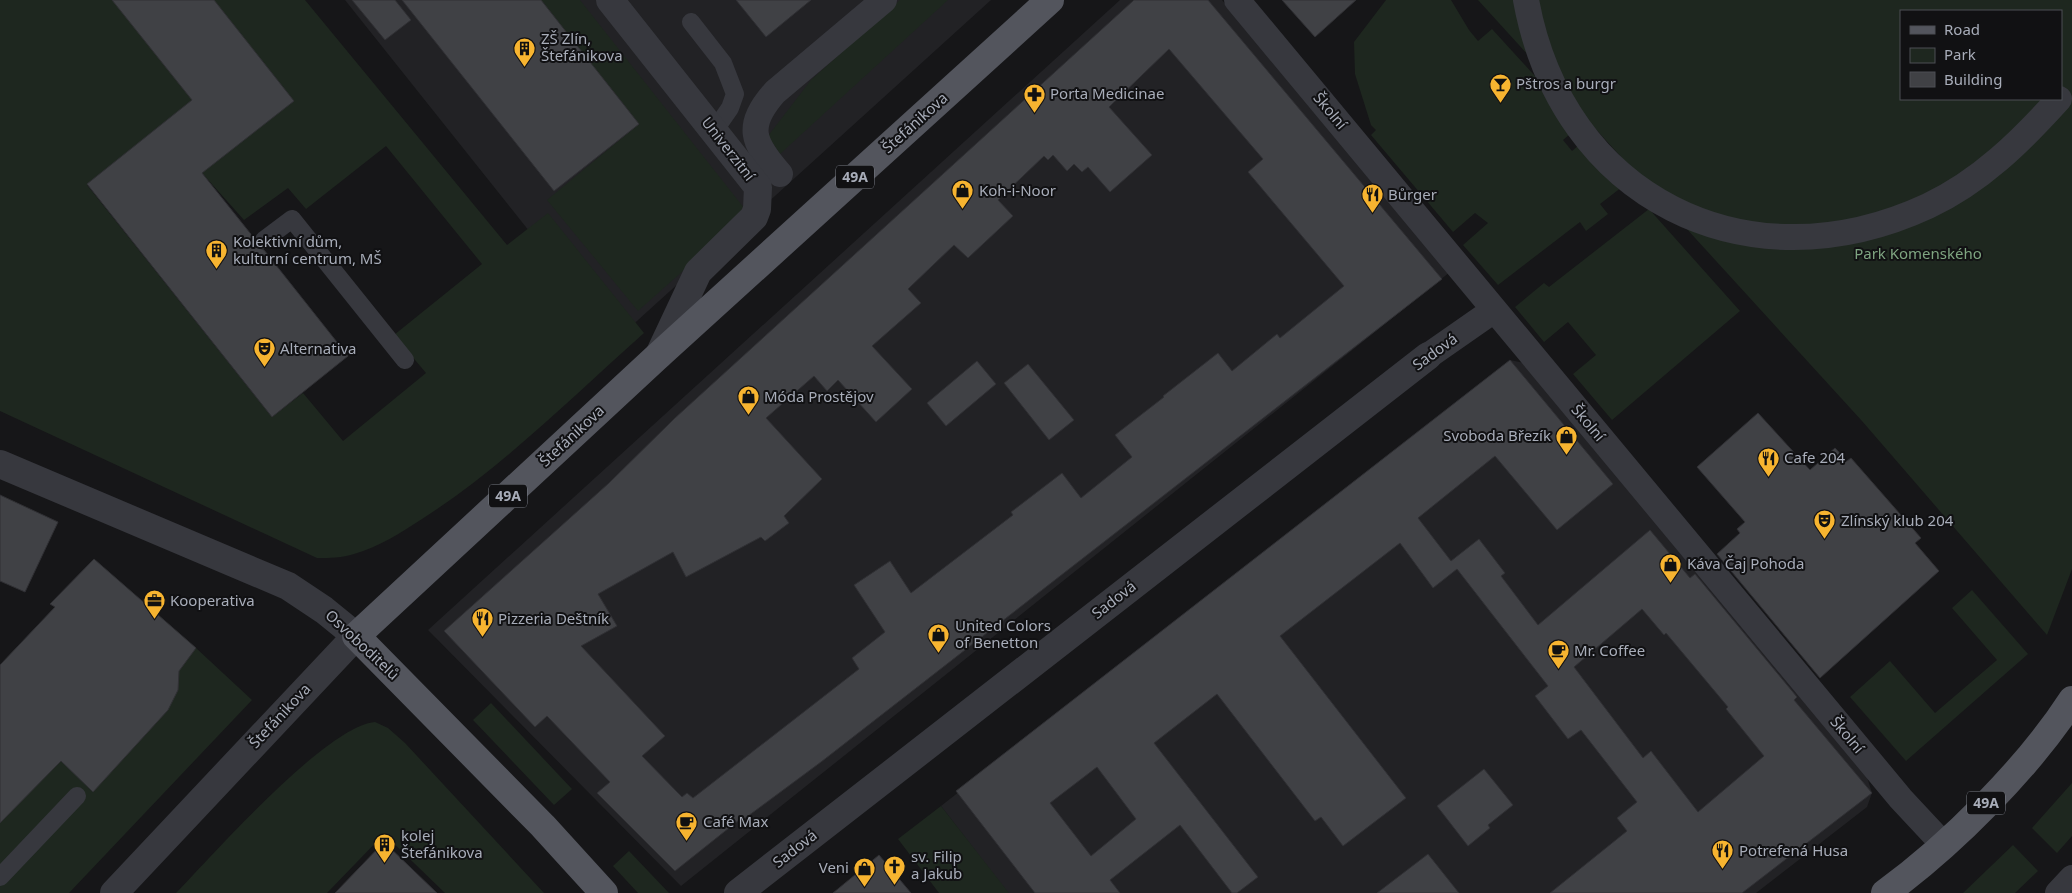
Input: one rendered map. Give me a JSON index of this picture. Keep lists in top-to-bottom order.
{
  "streets": {
    "main road": ["Štefánikova", "49A", "Osvoboditelů"],
    "street": ["Školní", "Univerzitní", "Sadová"]
  },
  "crossings": [
    ["Školní", "49A"],
    ["Školní", "Sadová"],
    ["Štefánikova", "Univerzitní"],
    ["Štefánikova", "Osvoboditelů"]
  ],
  "parks": ["Park Komenského"],
  "places": {
    "building": ["ZŠ Zlín, Štefánikova", "Kolektivní dům, kulturní centrum, MŠ", "kolej Štefánikova"],
    "bar": ["Pštros a burgr"],
    "pharmacy": ["Porta Medicinae"],
    "shop": [
      "Koh-i-Noor",
      "Móda Prostějov",
      "Svoboda Březík",
      "Káva Čaj Pohoda",
      "United Colors of Benetton",
      "Veni"
    ],
    "restaurant": [
      "Bůrger",
      "Cafe 204",
      "Pizzeria Deštník",
      "Potrefená Husa"
    ],
    "theatre": ["Alternativa", "Zlínský klub 204"],
    "office": ["Kooperativa"],
    "cafe": ["Mr. Coffee", "Café Max"],
    "church": ["sv. Filip a Jakub"]
  },
  "legend": ["Road", "Park", "Building"]
}
